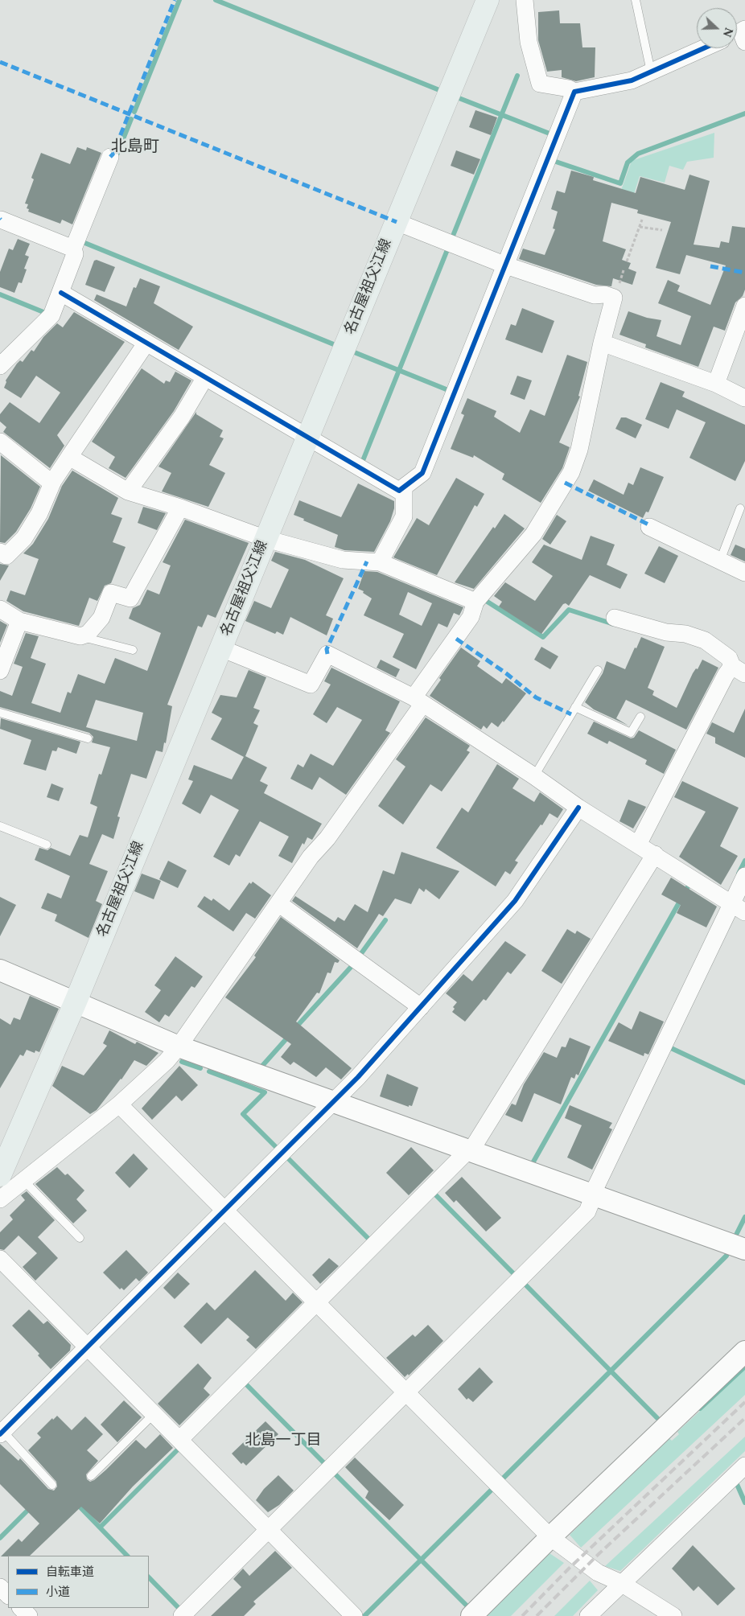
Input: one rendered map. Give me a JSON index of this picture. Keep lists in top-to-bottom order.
{
  "streets": {
    "main road": ["名古屋祖父江線"]
  },
  "districts": ["北島町", "北島一丁目"],
  "legend": ["自転車道", "小道"],
  "north": "right"
}
